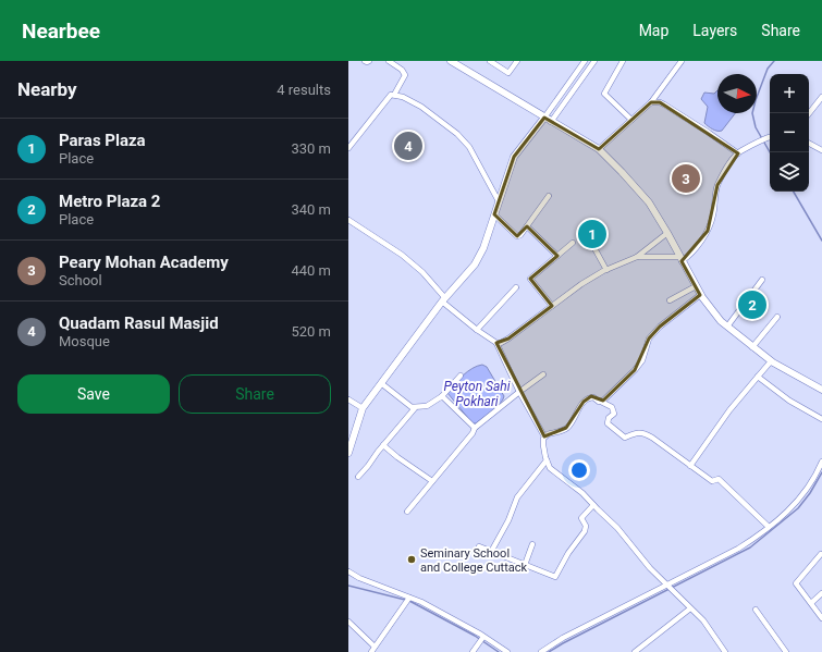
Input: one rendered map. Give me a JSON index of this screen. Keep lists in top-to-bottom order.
{
  "water": ["Peyton Sahi Pokhari"],
  "places": ["Seminary School and College Cuttack"],
  "north": "right",
  "page": {
    "header": "Nearbee",
    "nav": ["Map", "Layers", "Share"],
    "heading": ["Nearby", "4 results"],
    "map_buttons": ["+", "−"],
    "list": [
      {
        "mark": "1",
        "name": "Paras Plaza",
        "note": "Place",
        "value": "330 m"
      },
      {
        "mark": "2",
        "name": "Metro Plaza 2",
        "note": "Place",
        "value": "340 m"
      },
      {
        "mark": "3",
        "name": "Peary Mohan Academy",
        "note": "School",
        "value": "440 m"
      },
      {
        "mark": "4",
        "name": "Quadam Rasul Masjid",
        "note": "Mosque",
        "value": "520 m"
      }
    ],
    "pins": [
      "4",
      "3",
      "1",
      "2"
    ],
    "buttons": ["Save", "Share"]
  }
}
